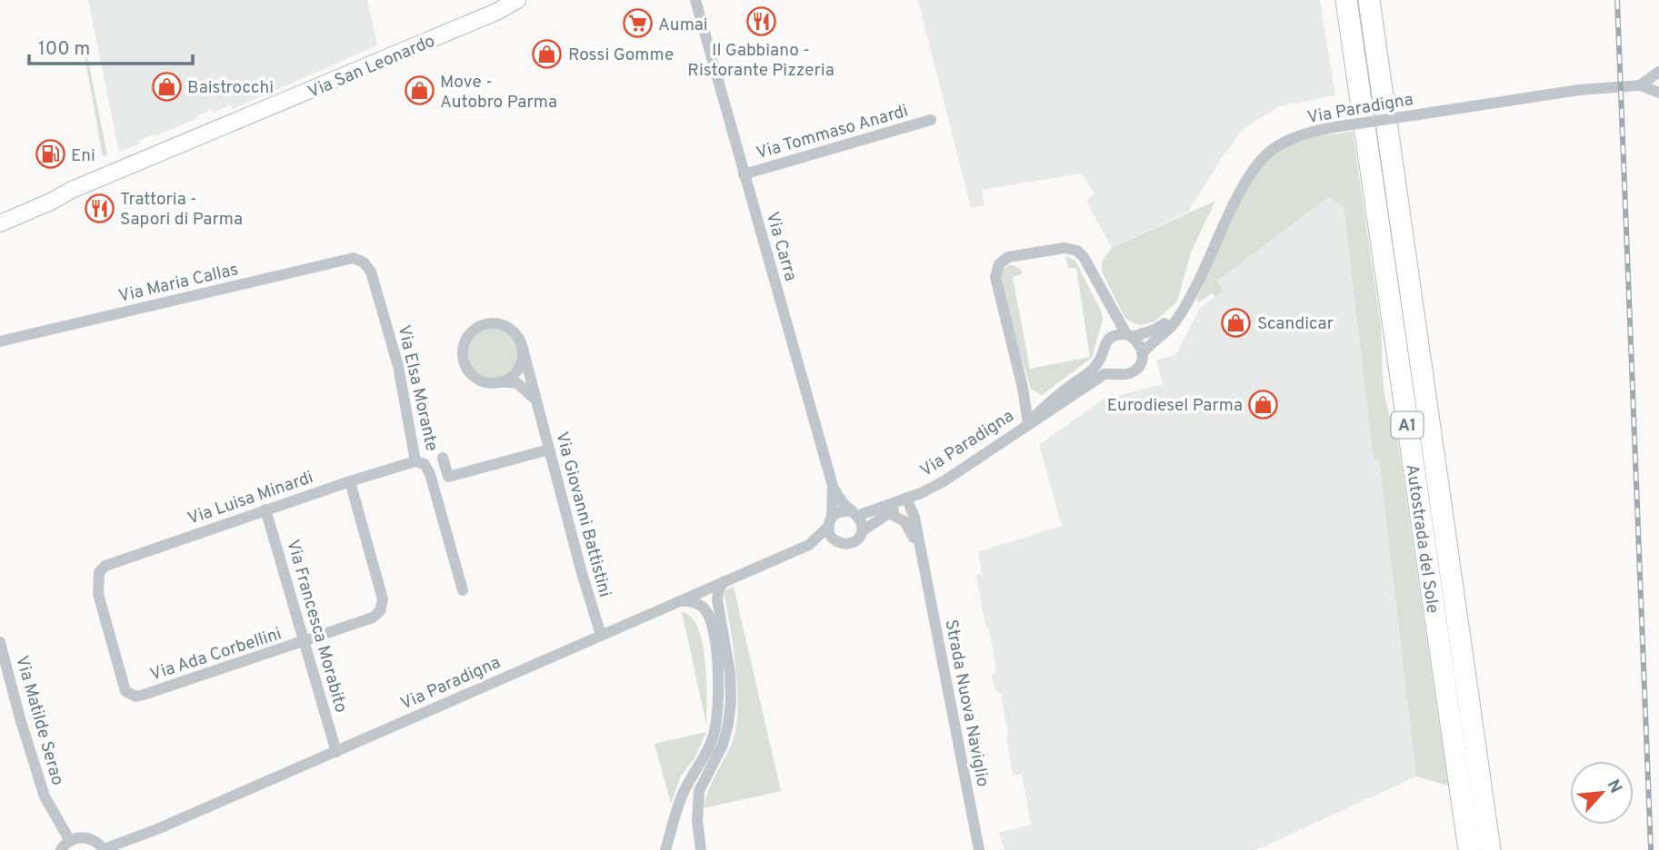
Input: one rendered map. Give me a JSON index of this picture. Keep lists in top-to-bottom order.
{
  "streets": {
    "highway": ["A1", "Autostrada del Sole"],
    "main road": ["Via San Leonardo"],
    "street": [
      "Via Paradigna",
      "Via Tommaso Anardi",
      "Via Carra",
      "Via Maria Callas",
      "Via Elsa Morante",
      "Via Luisa Minardi",
      "Via Giovanni Battistini",
      "Via Francesca Morabito",
      "Via Ada Corbellini",
      "Strada Nuova Naviglio",
      "Via Matilde Serao"
    ]
  },
  "crossings": [
    ["Via Paradigna", "Via Giovanni Battistini"],
    ["Via Paradigna", "Via Francesca Morabito"],
    ["Via Paradigna", "Strada Nuova Naviglio"],
    ["Via Paradigna", "Via Matilde Serao"],
    ["Via Tommaso Anardi", "Via Carra"],
    ["Via Maria Callas", "Via Elsa Morante"],
    ["Via Elsa Morante", "Via Luisa Minardi"],
    ["Via Luisa Minardi", "Via Francesca Morabito"],
    ["Via Luisa Minardi", "Via Ada Corbellini"],
    ["Via Francesca Morabito", "Via Ada Corbellini"]
  ],
  "places": {
    "restaurant": ["Il Gabbiano - Ristorante Pizzeria", "Trattoria - Sapori di Parma"],
    "supermarket": ["Aumai"],
    "shop": [
      "Rossi Gomme",
      "Baistrocchi",
      "Move - Autobro Parma",
      "Scandicar",
      "Eurodiesel Parma"
    ],
    "fuel station": ["Eni"]
  },
  "scale_bar": "100 m",
  "north": "top right"
}
